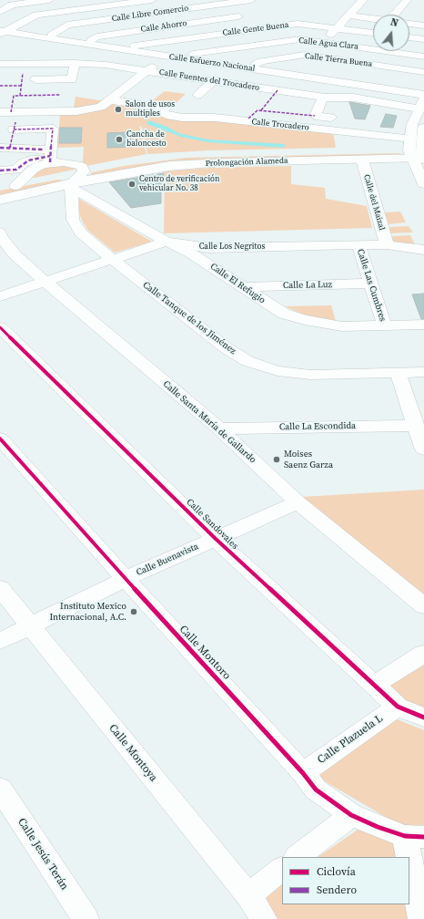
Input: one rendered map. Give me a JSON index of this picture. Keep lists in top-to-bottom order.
{
  "streets": {
    "main road": ["Prolongación Alameda"],
    "street": [
      "Calle Libre Comercio",
      "Calle Ahorro",
      "Calle Gente Buena",
      "Calle Agua Clara",
      "Calle Tierra Buena",
      "Calle Esfuerzo Nacional",
      "Calle Fuentes del Trocadero",
      "Calle Trocadero",
      "Calle del Maizal",
      "Calle Los Negritos",
      "Calle El Refugio",
      "Calle La Luz",
      "Calle Las Cumbres",
      "Calle Tanque de los Jiménez",
      "Calle Santa María de Gallardo",
      "Calle La Escondida",
      "Calle Sandovales",
      "Calle Buenavista",
      "Calle Montoro",
      "Calle Plazuela L",
      "Calle Montoya",
      "Calle Jesús Terán"
    ]
  },
  "crossings": [
    ["Calle Libre Comercio", "Calle Esfuerzo Nacional"],
    ["Calle Ahorro", "Calle Esfuerzo Nacional"],
    ["Calle Gente Buena", "Calle Esfuerzo Nacional"],
    ["Calle Agua Clara", "Calle Esfuerzo Nacional"],
    ["Calle Tierra Buena", "Calle Esfuerzo Nacional"],
    ["Calle Trocadero", "Prolongación Alameda"],
    ["Prolongación Alameda", "Calle del Maizal"],
    ["Prolongación Alameda", "Calle El Refugio"],
    ["Prolongación Alameda", "Calle Tanque de los Jiménez"],
    ["Calle del Maizal", "Calle Los Negritos"],
    ["Calle Los Negritos", "Calle El Refugio"],
    ["Calle Los Negritos", "Calle Las Cumbres"],
    ["Calle Los Negritos", "Calle Tanque de los Jiménez"],
    ["Calle Los Negritos", "Calle Santa María de Gallardo"],
    ["Calle El Refugio", "Calle La Luz"],
    ["Calle El Refugio", "Calle Las Cumbres"],
    ["Calle El Refugio", "Calle Tanque de los Jiménez"],
    ["Calle La Luz", "Calle Las Cumbres"],
    ["Calle Santa María de Gallardo", "Calle La Escondida"],
    ["Calle Santa María de Gallardo", "Calle Buenavista"],
    ["Calle Sandovales", "Calle Buenavista"],
    ["Calle Sandovales", "Calle Plazuela L"],
    ["Calle Buenavista", "Calle Montoro"],
    ["Calle Buenavista", "Calle Montoya"],
    ["Calle Montoro", "Calle Plazuela L"]
  ],
  "places": [
    "Salon de usos multiples",
    "Cancha de baloncesto",
    "Centro de verificación vehicular No. 38",
    "Moises Saenz Garza",
    "Instituto Mexico Internacional, A.C."
  ],
  "legend": ["Ciclovía", "Sendero"],
  "north": "top"
}
